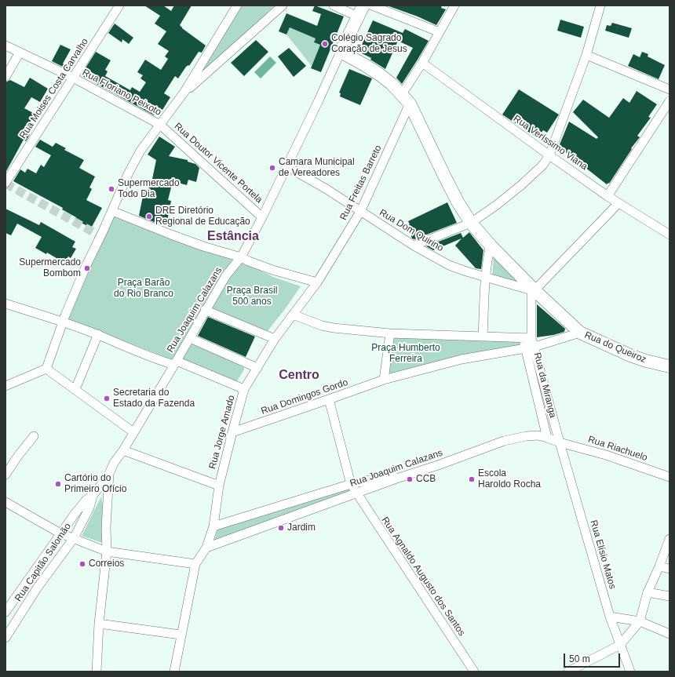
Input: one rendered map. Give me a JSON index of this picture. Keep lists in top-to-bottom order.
{
  "streets": {
    "street": [
      "Rua Moises Costa Carvalho",
      "Rua Floriano Peixoto",
      "Rua Veríssimo Viana",
      "Rua Doutor Vicente Portela",
      "Rua Freitas Barreto",
      "Rua Dom Quirino",
      "Rua Joaquim Calazans",
      "Rua do Queiroz",
      "Rua da Miranga",
      "Rua Domingos Gordo",
      "Rua Jorge Amado",
      "Rua Riachuelo",
      "Rua Elísio Matos",
      "Rua Capitão Salomão",
      "Rua Agnaldo Augusto dos Santos"
    ]
  },
  "crossings": [
    ["Rua Moises Costa Carvalho", "Rua Floriano Peixoto"],
    ["Rua Floriano Peixoto", "Rua Doutor Vicente Portela"],
    ["Rua Veríssimo Viana", "Rua Freitas Barreto"],
    ["Rua Doutor Vicente Portela", "Rua Joaquim Calazans"],
    ["Rua Freitas Barreto", "Rua Dom Quirino"],
    ["Rua Freitas Barreto", "Rua do Queiroz"],
    ["Rua Freitas Barreto", "Rua Jorge Amado"],
    ["Rua Dom Quirino", "Rua Joaquim Calazans"],
    ["Rua Dom Quirino", "Rua do Queiroz"],
    ["Rua Joaquim Calazans", "Rua do Queiroz"],
    ["Rua Joaquim Calazans", "Rua da Miranga"],
    ["Rua Joaquim Calazans", "Rua Jorge Amado"],
    ["Rua Joaquim Calazans", "Rua Riachuelo"],
    ["Rua Joaquim Calazans", "Rua Elísio Matos"],
    ["Rua Joaquim Calazans", "Rua Capitão Salomão"],
    ["Rua Joaquim Calazans", "Rua Agnaldo Augusto dos Santos"],
    ["Rua da Miranga", "Rua Riachuelo"],
    ["Rua da Miranga", "Rua Elísio Matos"],
    ["Rua Domingos Gordo", "Rua Jorge Amado"],
    ["Rua Domingos Gordo", "Rua Agnaldo Augusto dos Santos"],
    ["Rua Riachuelo", "Rua Elísio Matos"]
  ],
  "districts": ["Estância", "Centro"],
  "parks": ["Praça Barão do Rio Branco", "Praça Brasil 500 anos", "Praça Humberto Ferreira"],
  "places": [
    "Colégio Sagrado Coração de Jesus",
    "Camara Municipal de Vereadores",
    "Supermercado Todo Dia",
    "DRE Diretório Regional de Educação",
    "Supermercado Bombom",
    "Secretaria do Estado da Fazenda",
    "CCB",
    "Escola Haroldo Rocha",
    "Cartório do Primeiro Ofício",
    "Jardim",
    "Correios"
  ],
  "scale_bar": "50 m"
}
